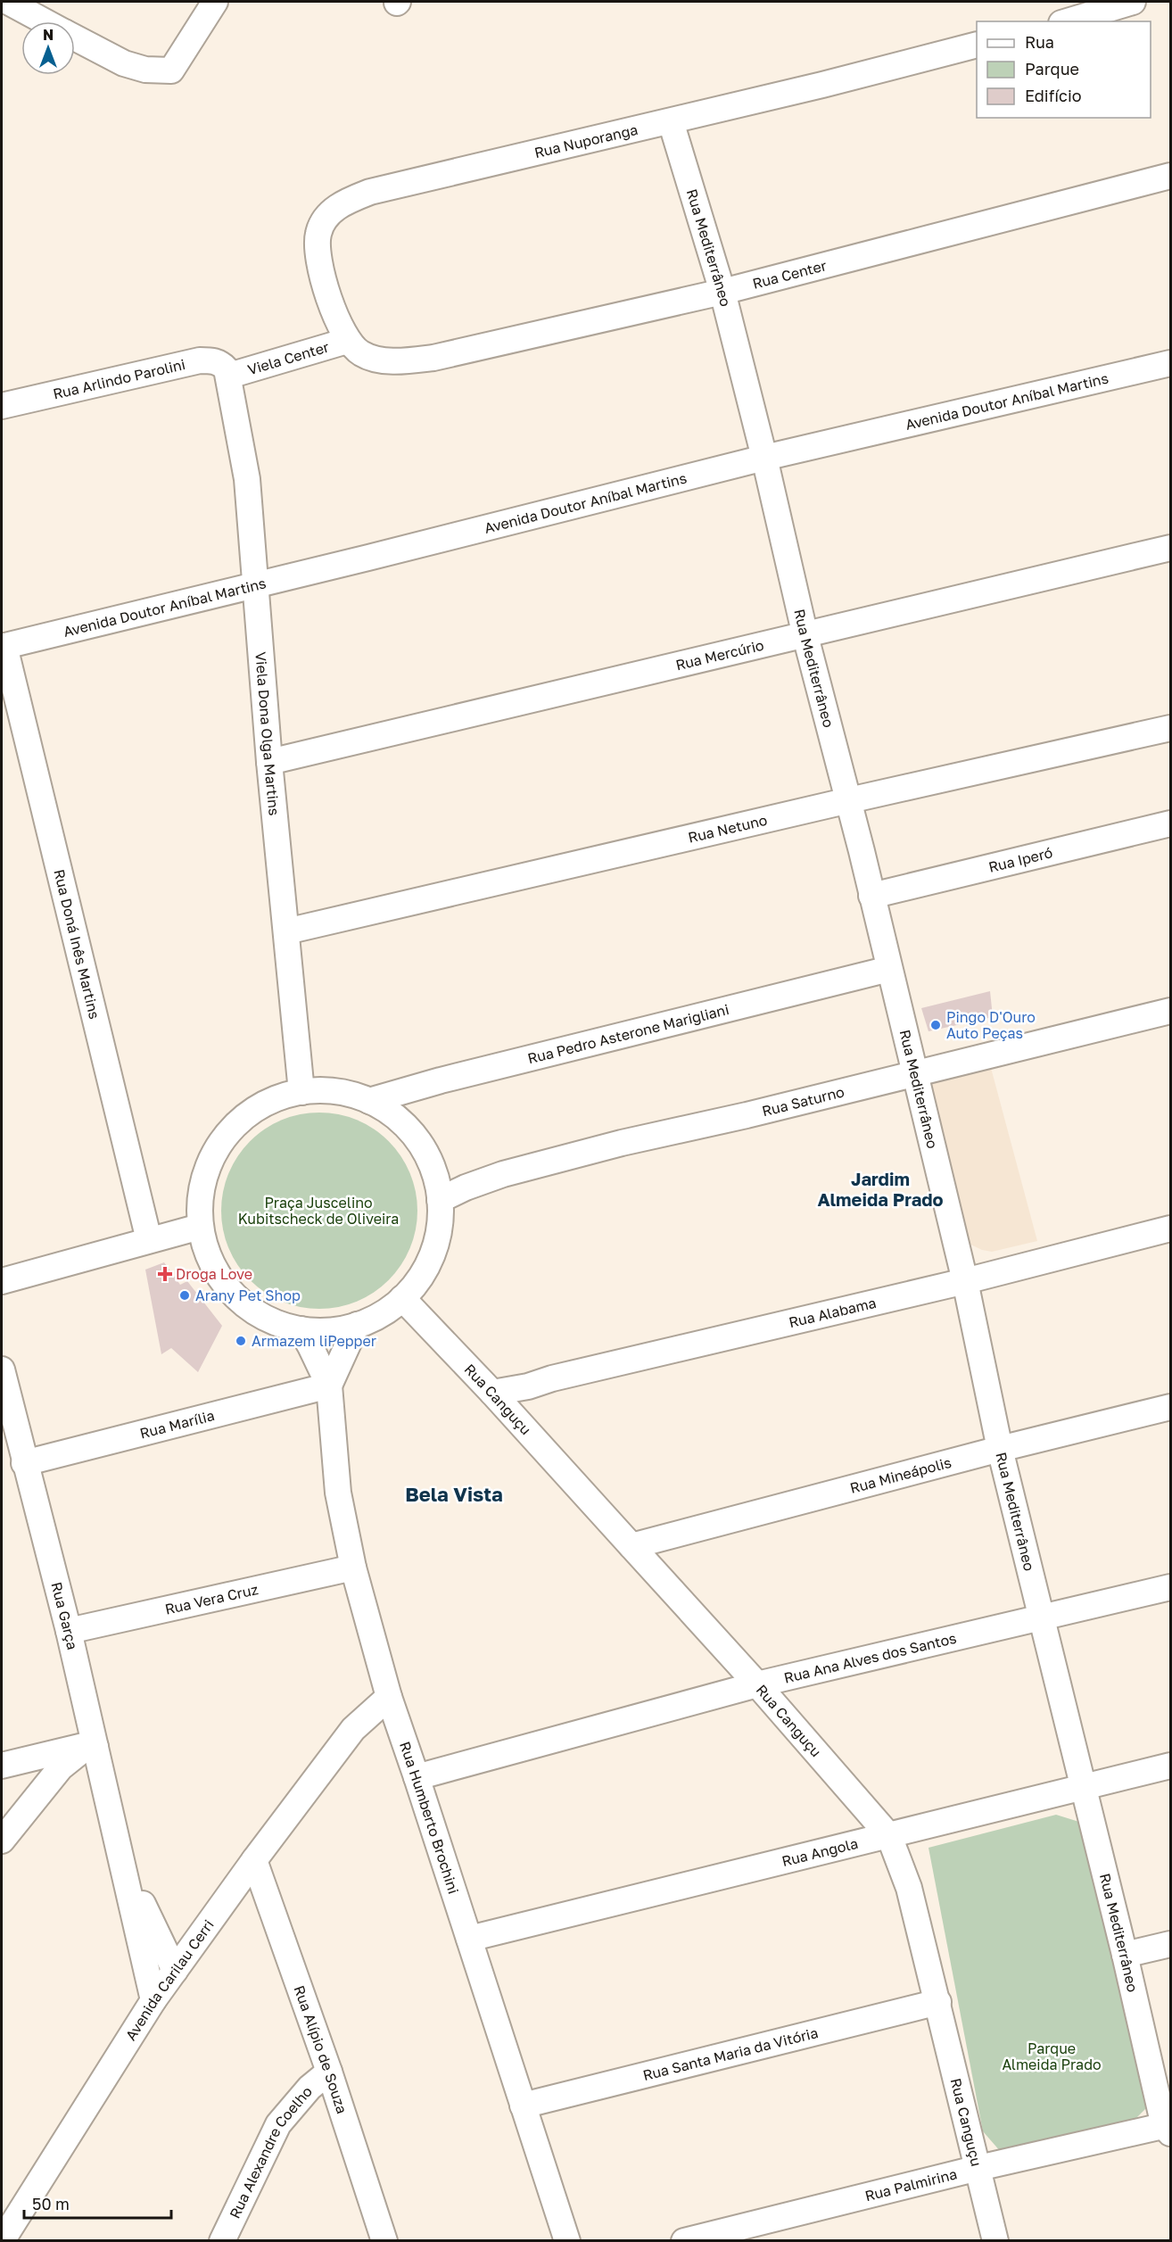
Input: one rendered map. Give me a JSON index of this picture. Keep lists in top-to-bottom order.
{
  "streets": {
    "street": [
      "Rua Nuporanga",
      "Rua Mediterrâneo",
      "Rua Center",
      "Viela Center",
      "Rua Arlindo Parolini",
      "Avenida Doutor Aníbal Martins",
      "Rua Mercúrio",
      "Viela Dona Olga Martins",
      "Rua Netuno",
      "Rua Iperó",
      "Rua Doná Inês Martins",
      "Rua Pedro Asterone Marigliani",
      "Rua Saturno",
      "Rua Alabama",
      "Rua Canguçu",
      "Rua Marília",
      "Rua Mineápolis",
      "Rua Vera Cruz",
      "Rua Garça",
      "Rua Ana Alves dos Santos",
      "Rua Humberto Brochini",
      "Rua Angola",
      "Avenida Carilau Cerri",
      "Rua Alípio de Souza",
      "Rua Santa Maria da Vitória",
      "Rua Alexandre Coelho",
      "Rua Palmirina"
    ]
  },
  "crossings": [
    ["Rua Nuporanga", "Rua Mediterrâneo"],
    ["Rua Nuporanga", "Rua Center"],
    ["Rua Nuporanga", "Viela Center"],
    ["Rua Mediterrâneo", "Rua Center"],
    ["Rua Mediterrâneo", "Avenida Doutor Aníbal Martins"],
    ["Rua Mediterrâneo", "Rua Mercúrio"],
    ["Rua Mediterrâneo", "Rua Netuno"],
    ["Rua Mediterrâneo", "Rua Iperó"],
    ["Rua Mediterrâneo", "Rua Pedro Asterone Marigliani"],
    ["Rua Mediterrâneo", "Rua Saturno"],
    ["Rua Mediterrâneo", "Rua Alabama"],
    ["Rua Mediterrâneo", "Rua Mineápolis"],
    ["Rua Mediterrâneo", "Rua Ana Alves dos Santos"],
    ["Rua Mediterrâneo", "Rua Angola"],
    ["Rua Mediterrâneo", "Rua Palmirina"],
    ["Rua Center", "Viela Center"],
    ["Viela Center", "Rua Arlindo Parolini"],
    ["Viela Center", "Viela Dona Olga Martins"],
    ["Rua Arlindo Parolini", "Viela Dona Olga Martins"],
    ["Avenida Doutor Aníbal Martins", "Viela Dona Olga Martins"],
    ["Avenida Doutor Aníbal Martins", "Rua Doná Inês Martins"],
    ["Rua Mercúrio", "Viela Dona Olga Martins"],
    ["Viela Dona Olga Martins", "Rua Netuno"],
    ["Rua Alabama", "Rua Canguçu"],
    ["Rua Canguçu", "Rua Mineápolis"],
    ["Rua Canguçu", "Rua Ana Alves dos Santos"],
    ["Rua Canguçu", "Rua Angola"],
    ["Rua Canguçu", "Rua Santa Maria da Vitória"],
    ["Rua Canguçu", "Rua Palmirina"],
    ["Rua Marília", "Rua Garça"],
    ["Rua Marília", "Rua Humberto Brochini"],
    ["Rua Vera Cruz", "Rua Garça"],
    ["Rua Vera Cruz", "Rua Humberto Brochini"],
    ["Rua Garça", "Avenida Carilau Cerri"],
    ["Rua Ana Alves dos Santos", "Rua Humberto Brochini"],
    ["Rua Humberto Brochini", "Rua Angola"],
    ["Rua Humberto Brochini", "Avenida Carilau Cerri"],
    ["Rua Humberto Brochini", "Rua Santa Maria da Vitória"],
    ["Avenida Carilau Cerri", "Rua Alípio de Souza"],
    ["Rua Alípio de Souza", "Rua Alexandre Coelho"]
  ],
  "districts": ["Jardim Almeida Prado", "Bela Vista"],
  "parks": ["Praça Juscelino Kubitscheck de Oliveira", "Parque Almeida Prado"],
  "places": {
    "other": ["Pingo D'Ouro Auto Peças", "Arany Pet Shop", "Armazem liPepper"],
    "health": ["Droga Love"]
  },
  "legend": ["Rua", "Parque", "Edifício"],
  "scale_bar": "50 m",
  "north": "top"
}
